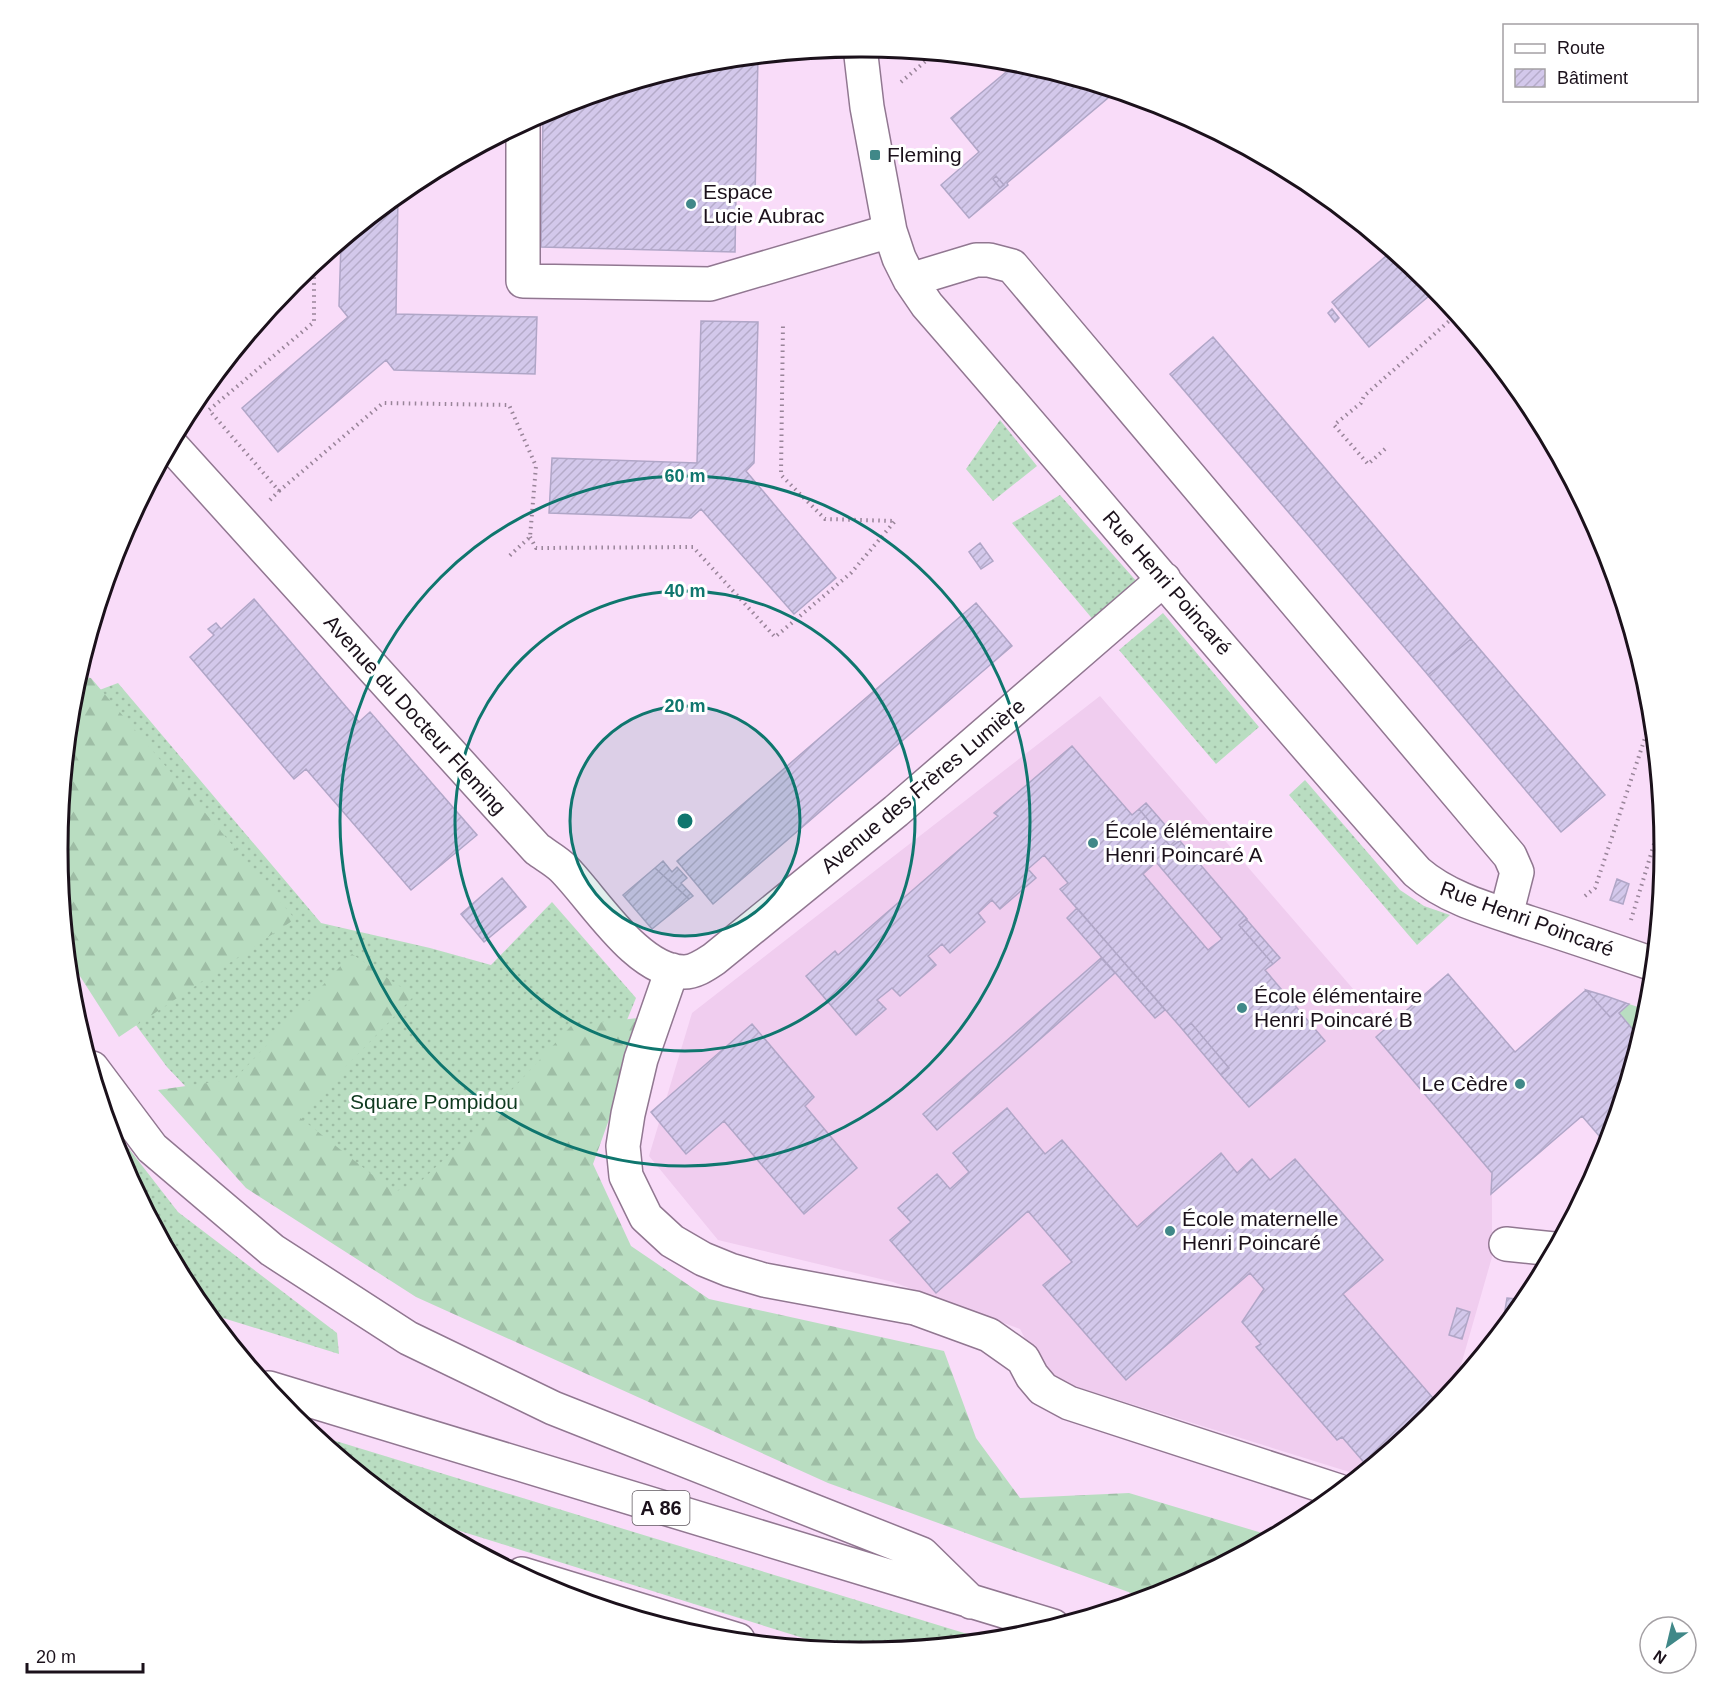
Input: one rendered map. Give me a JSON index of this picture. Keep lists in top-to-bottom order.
{
  "streets": {
    "main road": [
      "Rue Henri Poincaré",
      "Avenue du Docteur Fleming",
      "Avenue des Frères Lumière",
      "A 86"
    ]
  },
  "crossings": [
    ["Rue Henri Poincaré", "Avenue des Frères Lumière"],
    ["Avenue du Docteur Fleming", "Avenue des Frères Lumière"]
  ],
  "parks": ["Square Pompidou"],
  "places": {
    "transit": ["Fleming"],
    "other": [
      "Espace Lucie Aubrac",
      "École élémentaire Henri Poincaré A",
      "École élémentaire Henri Poincaré B",
      "Le Cèdre",
      "École maternelle Henri Poincaré"
    ]
  },
  "legend": ["Route", "Bâtiment"],
  "scale_bar": "20 m",
  "north": "bottom left",
  "rings": ["60 m", "40 m", "20 m"]
}
